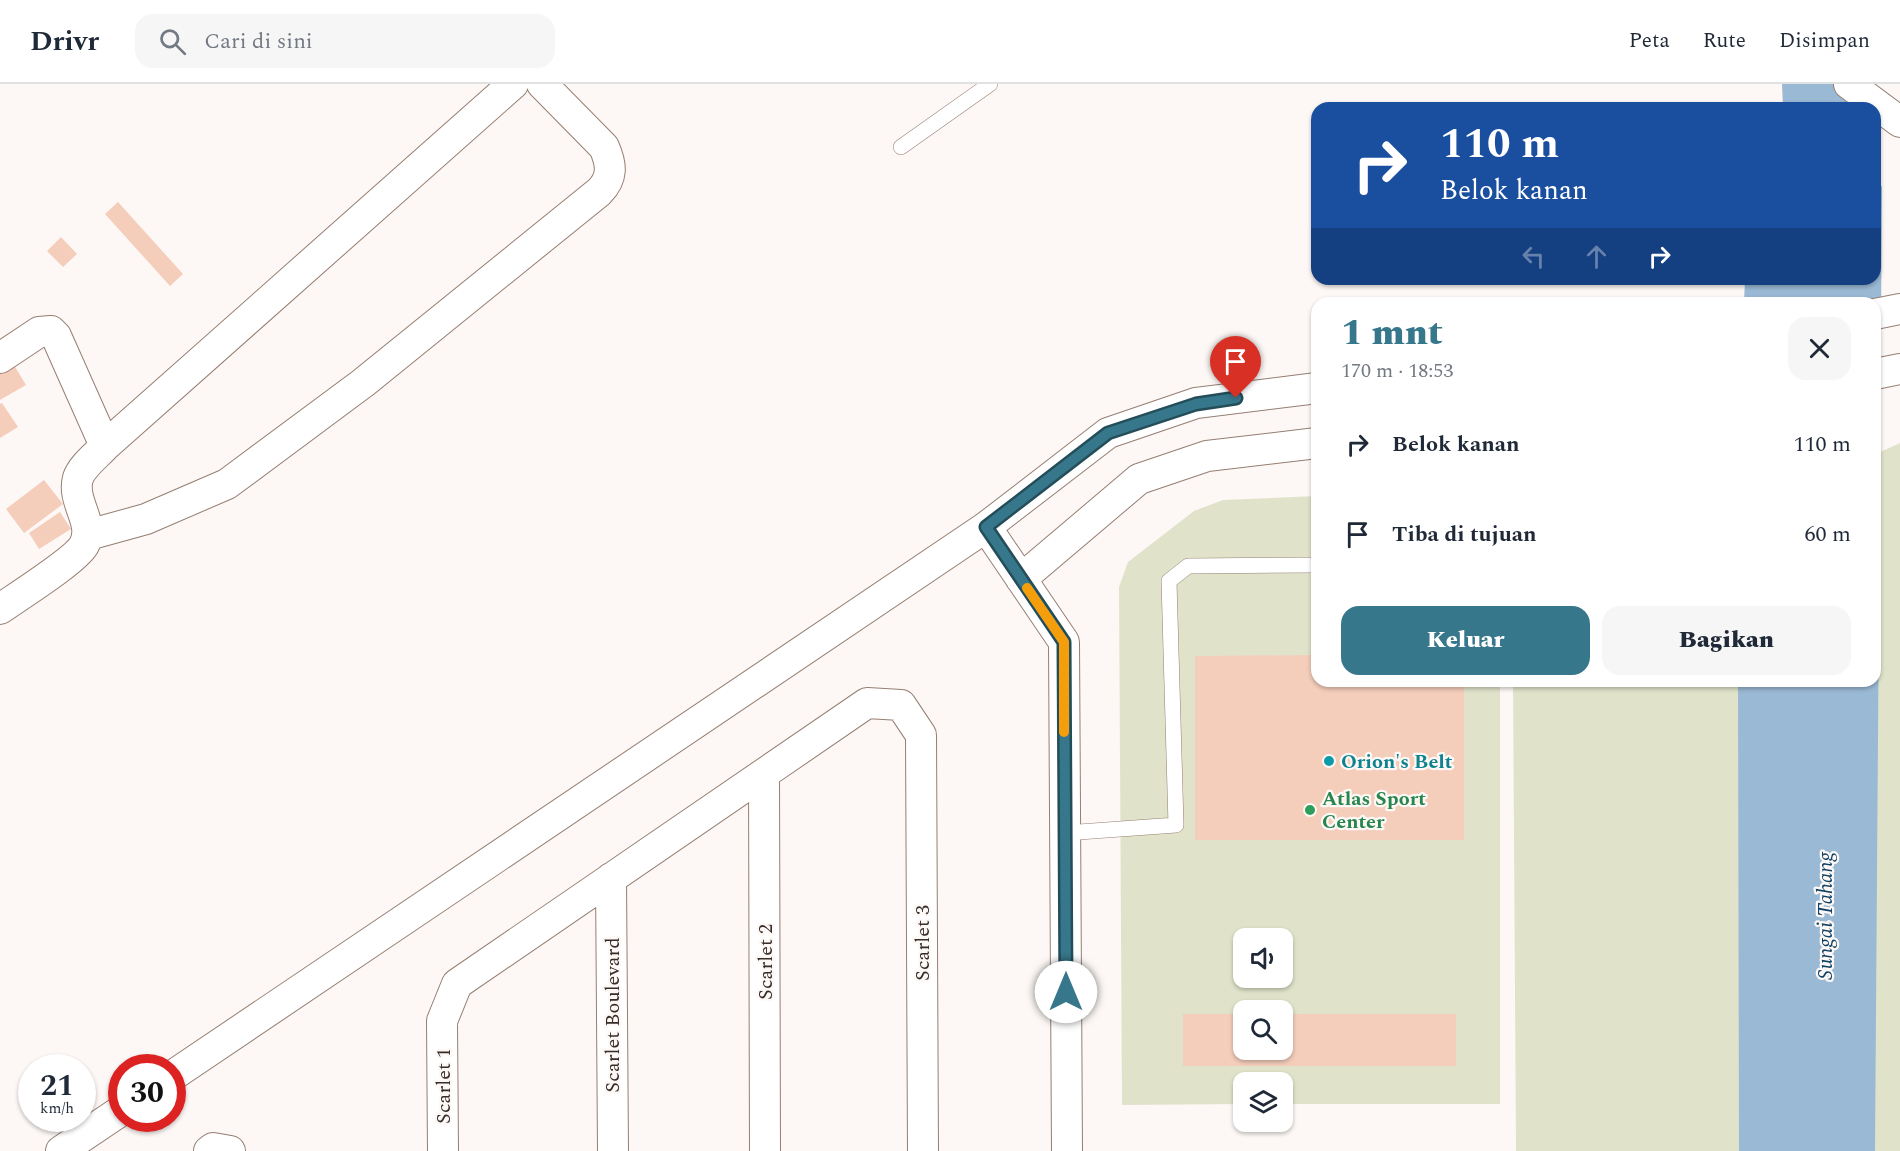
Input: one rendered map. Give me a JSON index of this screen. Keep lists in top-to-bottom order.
{
  "streets": {
    "street": [
      "Scarlet 3",
      "Scarlet 2",
      "Scarlet Boulevard",
      "Scarlet 1"
    ]
  },
  "crossings": [
    ["Scarlet 3", "Scarlet 2"],
    ["Scarlet Boulevard", "Scarlet 1"]
  ],
  "water": ["Sungai Tahang"],
  "places": ["Orion's Belt", "Atlas Sport Center"],
  "page": {
    "header": "Drivr",
    "search": "Cari di sini",
    "nav": ["Peta", "Rute", "Disimpan"],
    "turn": ["110 m", "Belok kanan"],
    "heading": ["1 mnt", "170 m · 18:53"],
    "list": [
      {
        "name": "Belok kanan",
        "value": "110 m"
      },
      {
        "name": "Tiba di tujuan",
        "value": "60 m"
      }
    ],
    "buttons": ["Keluar", "Bagikan"],
    "speed": "21 km/h",
    "limit": "30"
  }
}
